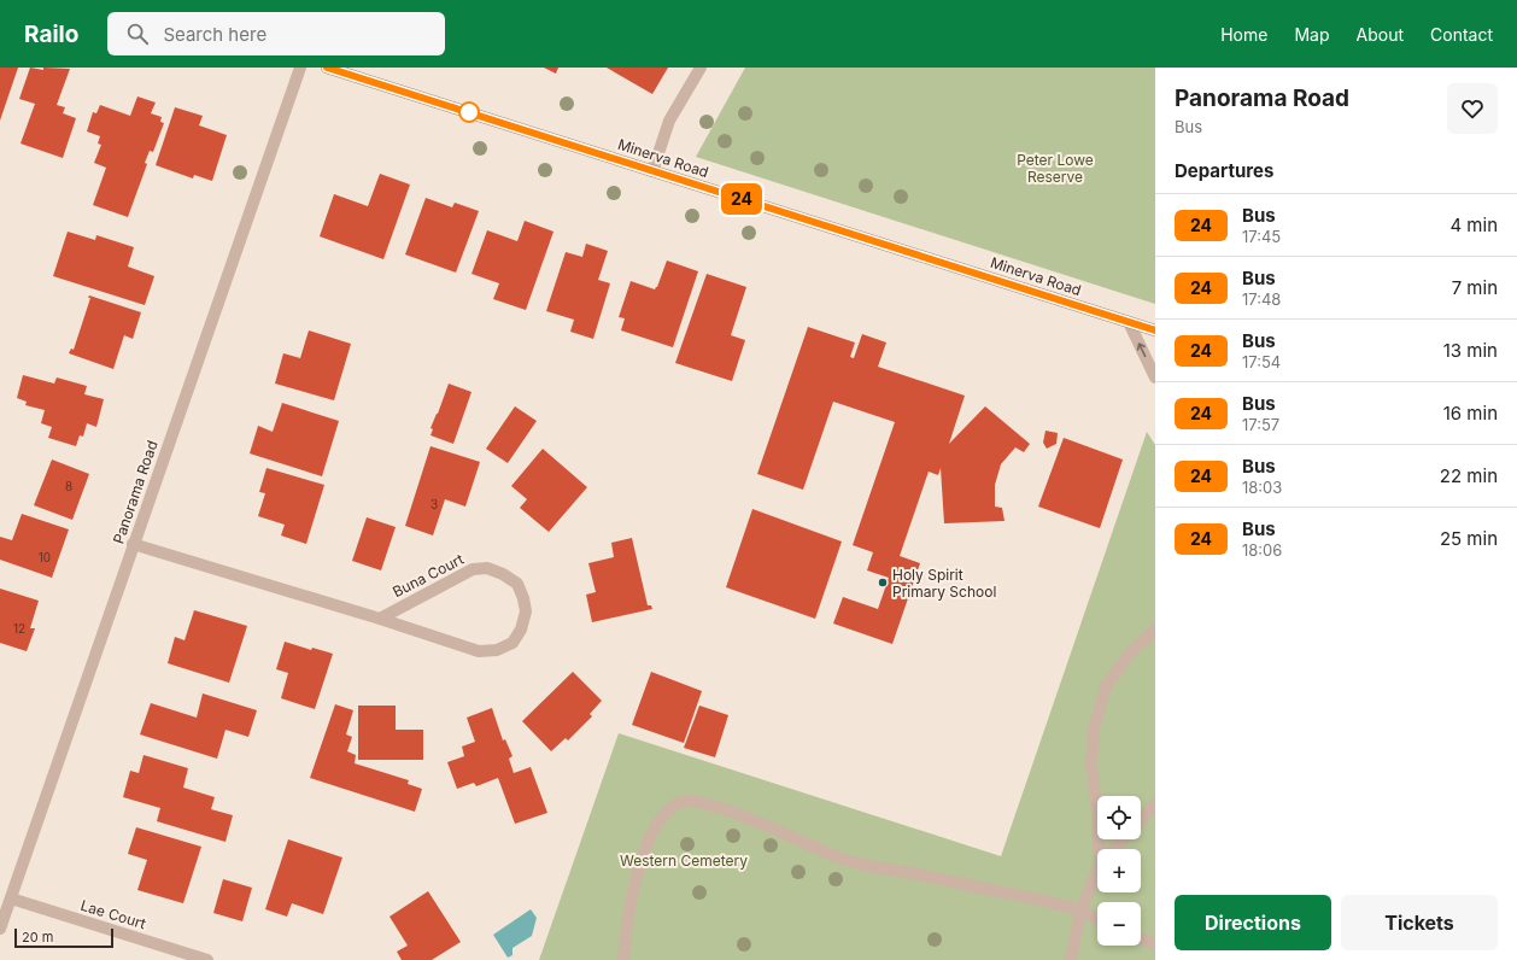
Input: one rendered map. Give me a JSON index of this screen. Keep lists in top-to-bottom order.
{
  "streets": {
    "street": [
      "Minerva Road",
      "Panorama Road",
      "Buna Court",
      "Lae Court"
    ]
  },
  "crossings": [
    ["Panorama Road", "Buna Court"],
    ["Panorama Road", "Lae Court"]
  ],
  "parks": ["Peter Lowe Reserve", "Western Cemetery"],
  "places": ["Holy Spirit Primary School"],
  "lines": ["bus line 24"],
  "house_numbers": [
    "8",
    "3",
    "10",
    "12"
  ],
  "scale_bar": "20 m",
  "page": {
    "header": "Railo",
    "search": "Search here",
    "nav": [
      "Home",
      "Map",
      "About",
      "Contact"
    ],
    "on_map": "24",
    "heading": [
      ["Panorama Road", "Bus"],
      "Departures"
    ],
    "list": [
      {
        "mark": "24",
        "name": "Bus",
        "note": "17:45",
        "value": "4 min"
      },
      {
        "mark": "24",
        "name": "Bus",
        "note": "17:48",
        "value": "7 min"
      },
      {
        "mark": "24",
        "name": "Bus",
        "note": "17:54",
        "value": "13 min"
      },
      {
        "mark": "24",
        "name": "Bus",
        "note": "17:57",
        "value": "16 min"
      },
      {
        "mark": "24",
        "name": "Bus",
        "note": "18:03",
        "value": "22 min"
      },
      {
        "mark": "24",
        "name": "Bus",
        "note": "18:06",
        "value": "25 min"
      }
    ],
    "map_buttons": ["+", "−"],
    "buttons": ["Directions", "Tickets"],
    "scale": "20 m"
  }
}
